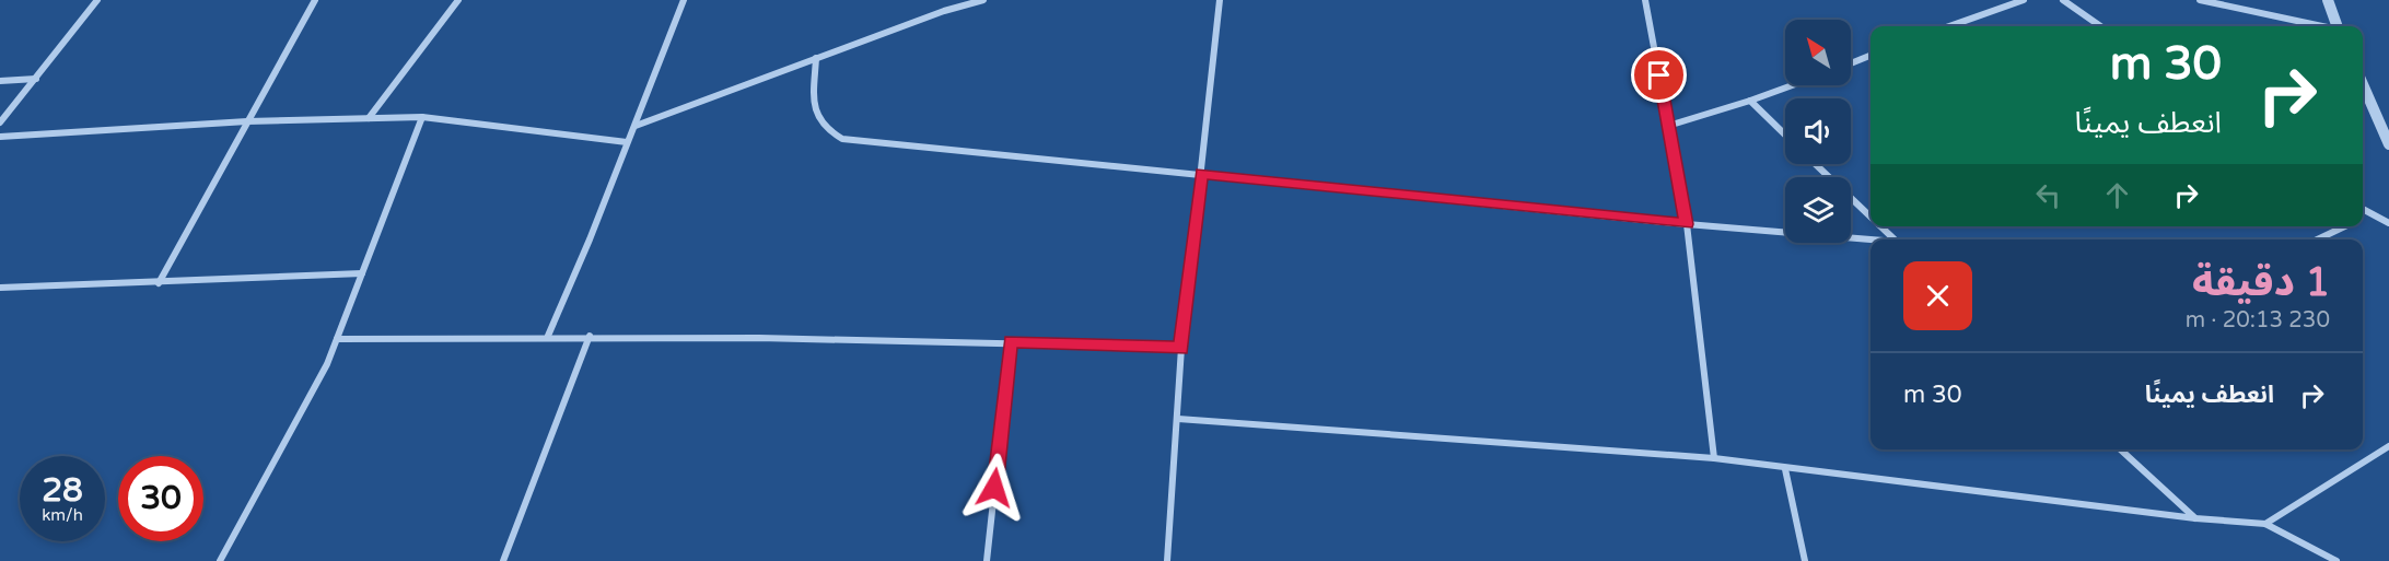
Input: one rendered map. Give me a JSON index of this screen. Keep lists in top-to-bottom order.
{
  "north": "top left",
  "page": {
    "turn": ["30 m", "انعطف يمينًا"],
    "heading": ["1 دقيقة", "230 m · 20:13"],
    "list": [
      {
        "name": "انعطف يمينًا",
        "value": "30 m"
      }
    ],
    "speed": "28 km/h",
    "limit": "30"
  }
}
